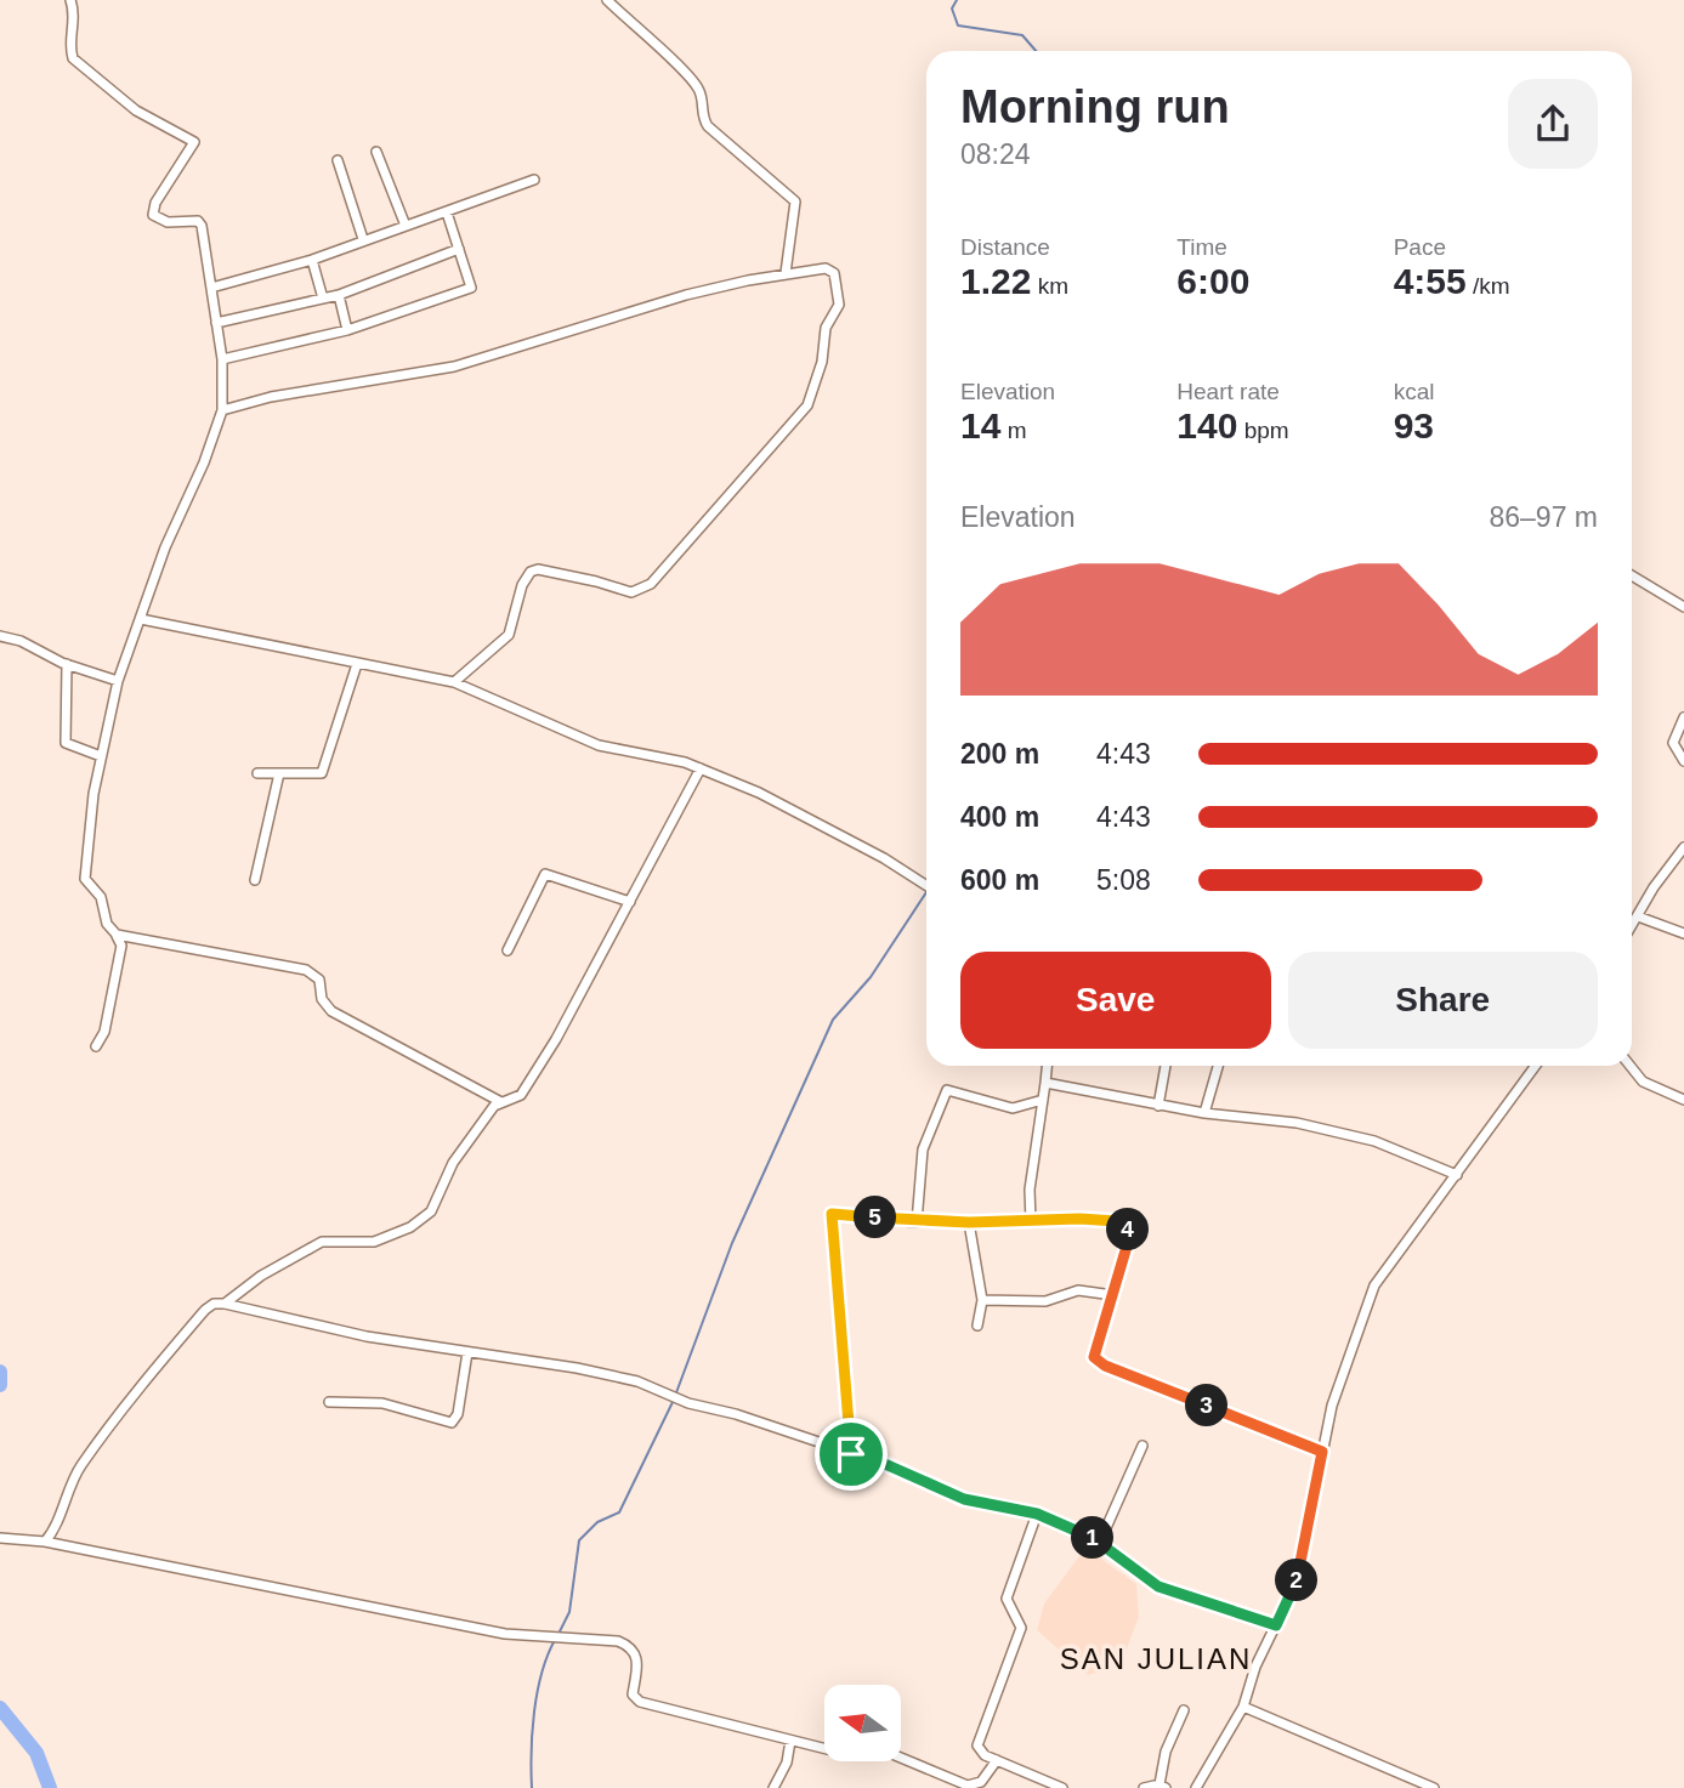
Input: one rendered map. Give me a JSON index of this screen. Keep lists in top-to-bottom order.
{
  "districts": ["SAN JULIAN"],
  "north": "left",
  "page": {
    "heading": ["Morning run", "08:24"],
    "stats": [
      ["Distance", "1.22 km"],
      ["Time", "6:00"],
      ["Pace", "4:55 /km"],
      ["Elevation", "14 m"],
      ["Heart rate", "140 bpm"],
      ["kcal", "93"]
    ],
    "chart": ["Elevation", "86–97 m"],
    "list": [
      {
        "name": "200 m",
        "note": "4:43"
      },
      {
        "name": "400 m",
        "note": "4:43"
      },
      {
        "name": "600 m",
        "note": "5:08"
      }
    ],
    "buttons": ["Save", "Share"],
    "pins": [
      "5",
      "4",
      "3",
      "1",
      "2"
    ]
  }
}
